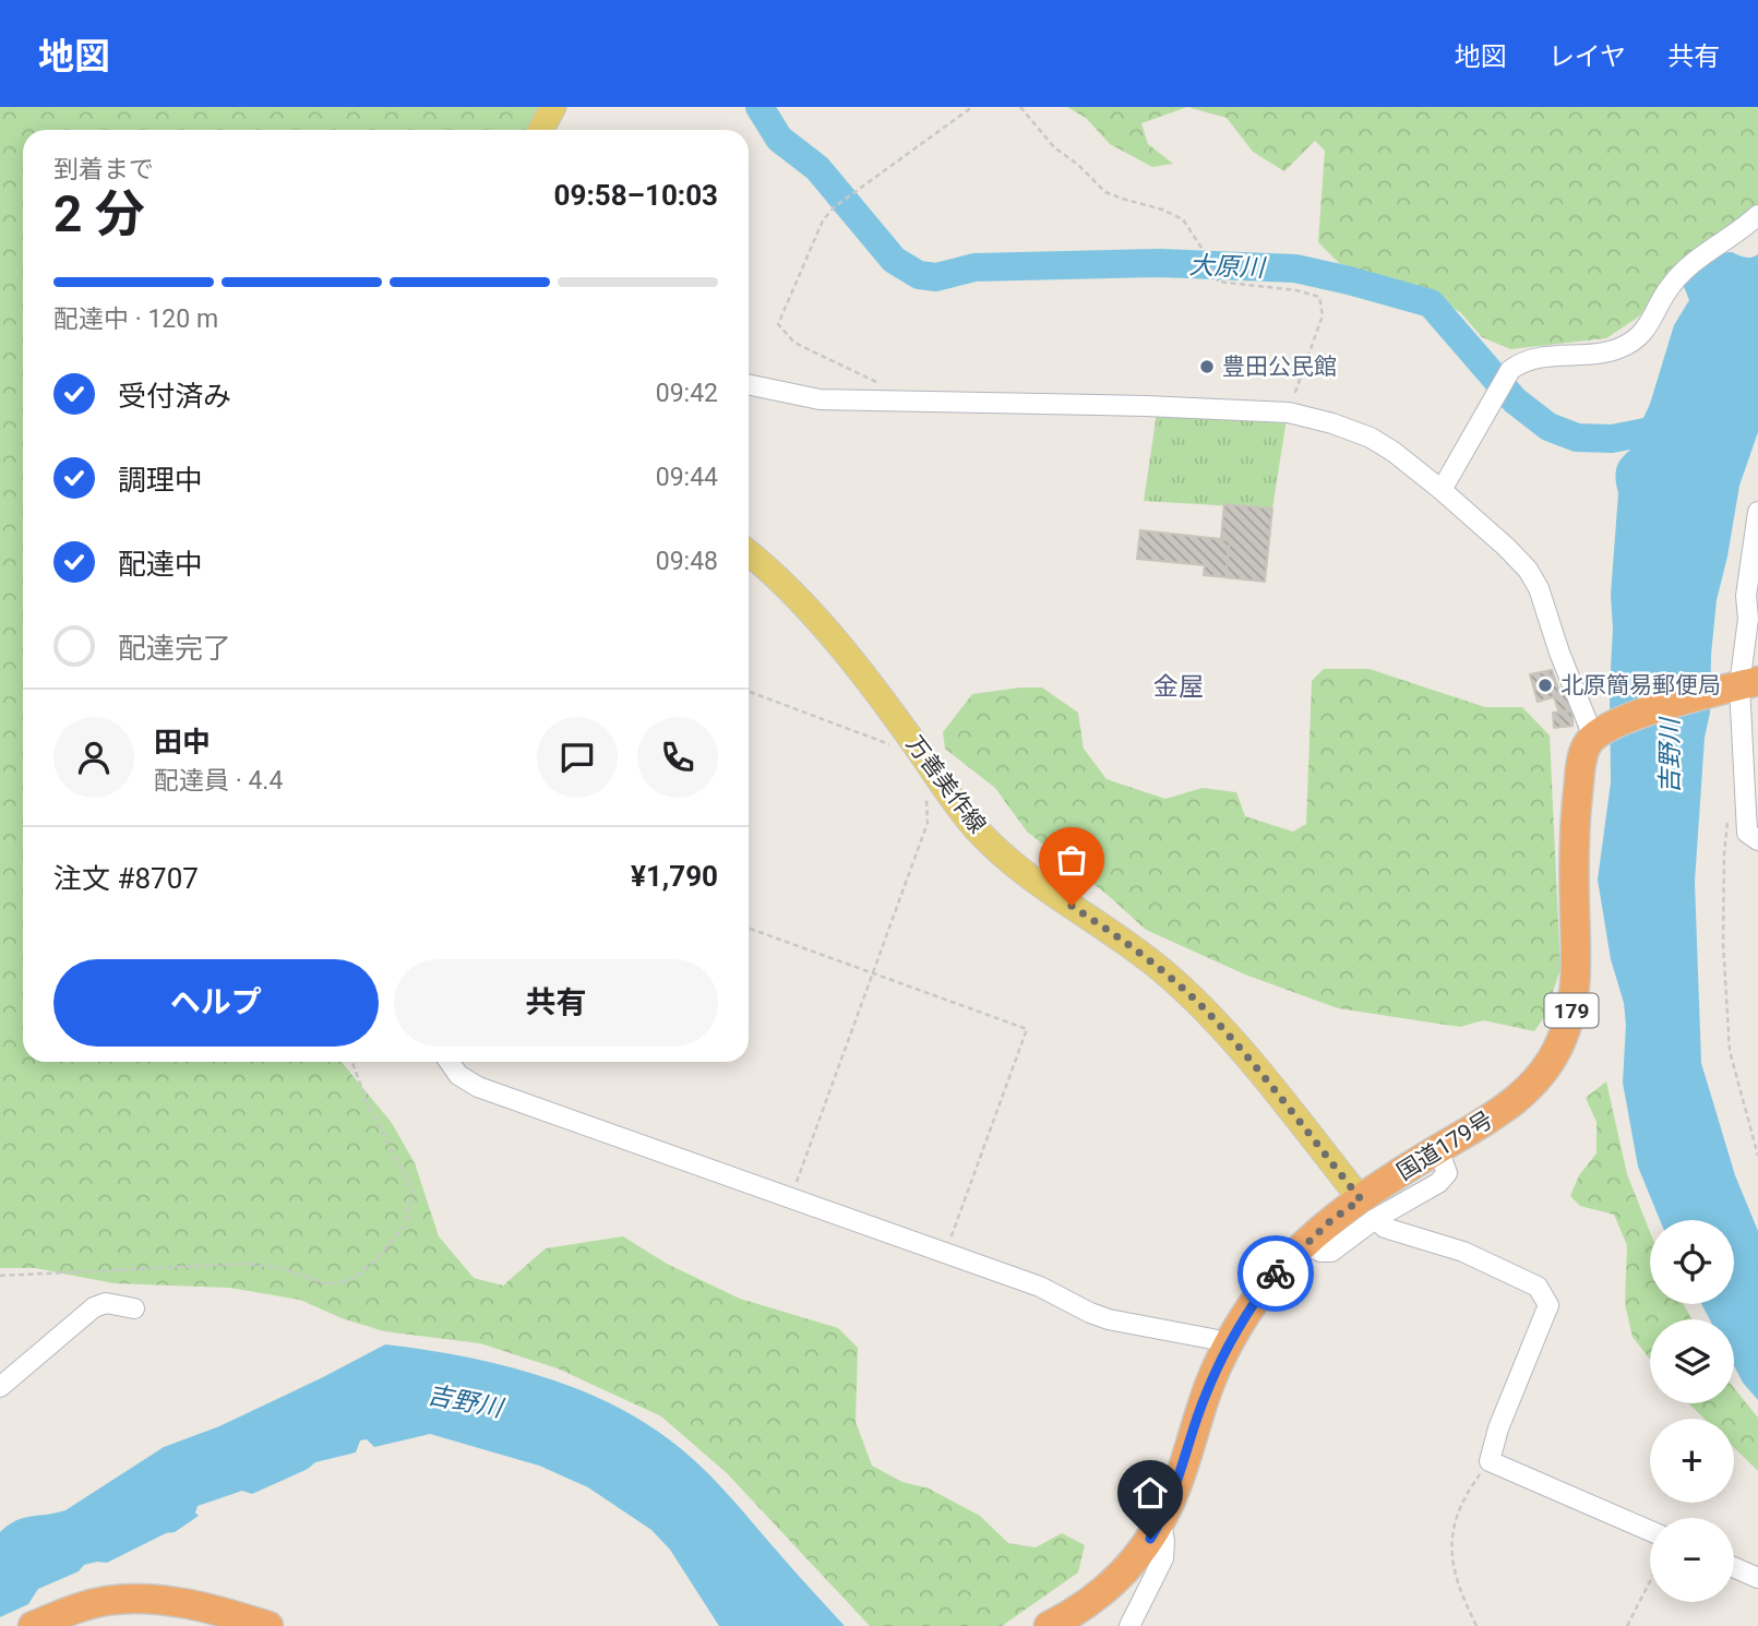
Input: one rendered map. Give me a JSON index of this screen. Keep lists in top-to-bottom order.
{
  "streets": {
    "highway": ["179", "国道179号"],
    "main road": ["万善美作線"]
  },
  "crossings": [
    ["万善美作線", "国道179号"]
  ],
  "districts": ["金屋"],
  "water": ["大原川", "吉野川"],
  "places": ["豊田公民館", "北原簡易郵便局"],
  "page": {
    "header": "地図",
    "nav": ["地図", "レイヤ", "共有"],
    "heading": ["2 分", "到着まで", "09:58–10:03"],
    "panel": [
      "田中",
      "配達員 · 4.4",
      "注文 #8707",
      "¥1,790"
    ],
    "bar": "配達中 · 120 m",
    "list": [
      ["受付済み", "09:42"],
      ["調理中", "09:44"],
      ["配達中", "09:48"],
      "配達完了"
    ],
    "buttons": ["ヘルプ", "共有"],
    "map_buttons": ["+", "−"]
  }
}
